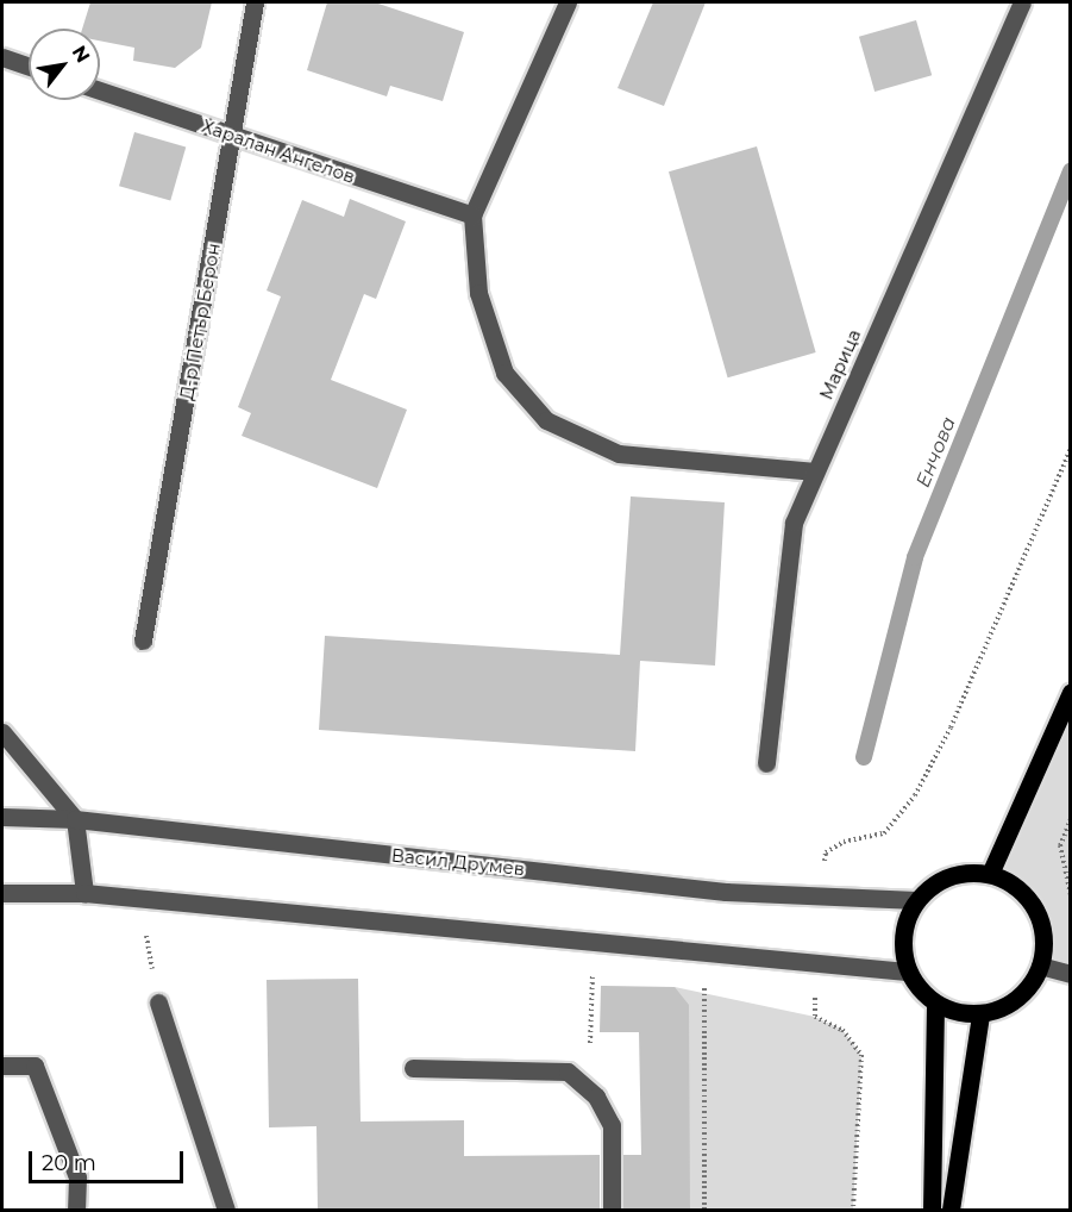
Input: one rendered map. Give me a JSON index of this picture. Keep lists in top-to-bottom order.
{
  "streets": {
    "street": [
      "Харалан Ангелов",
      "Д-р Петър Берон",
      "Марица",
      "Васил Друмев"
    ]
  },
  "crossings": [
    ["Харалан Ангелов", "Д-р Петър Берон"]
  ],
  "water": ["Енчова"],
  "scale_bar": "20 m",
  "north": "top right"
}
